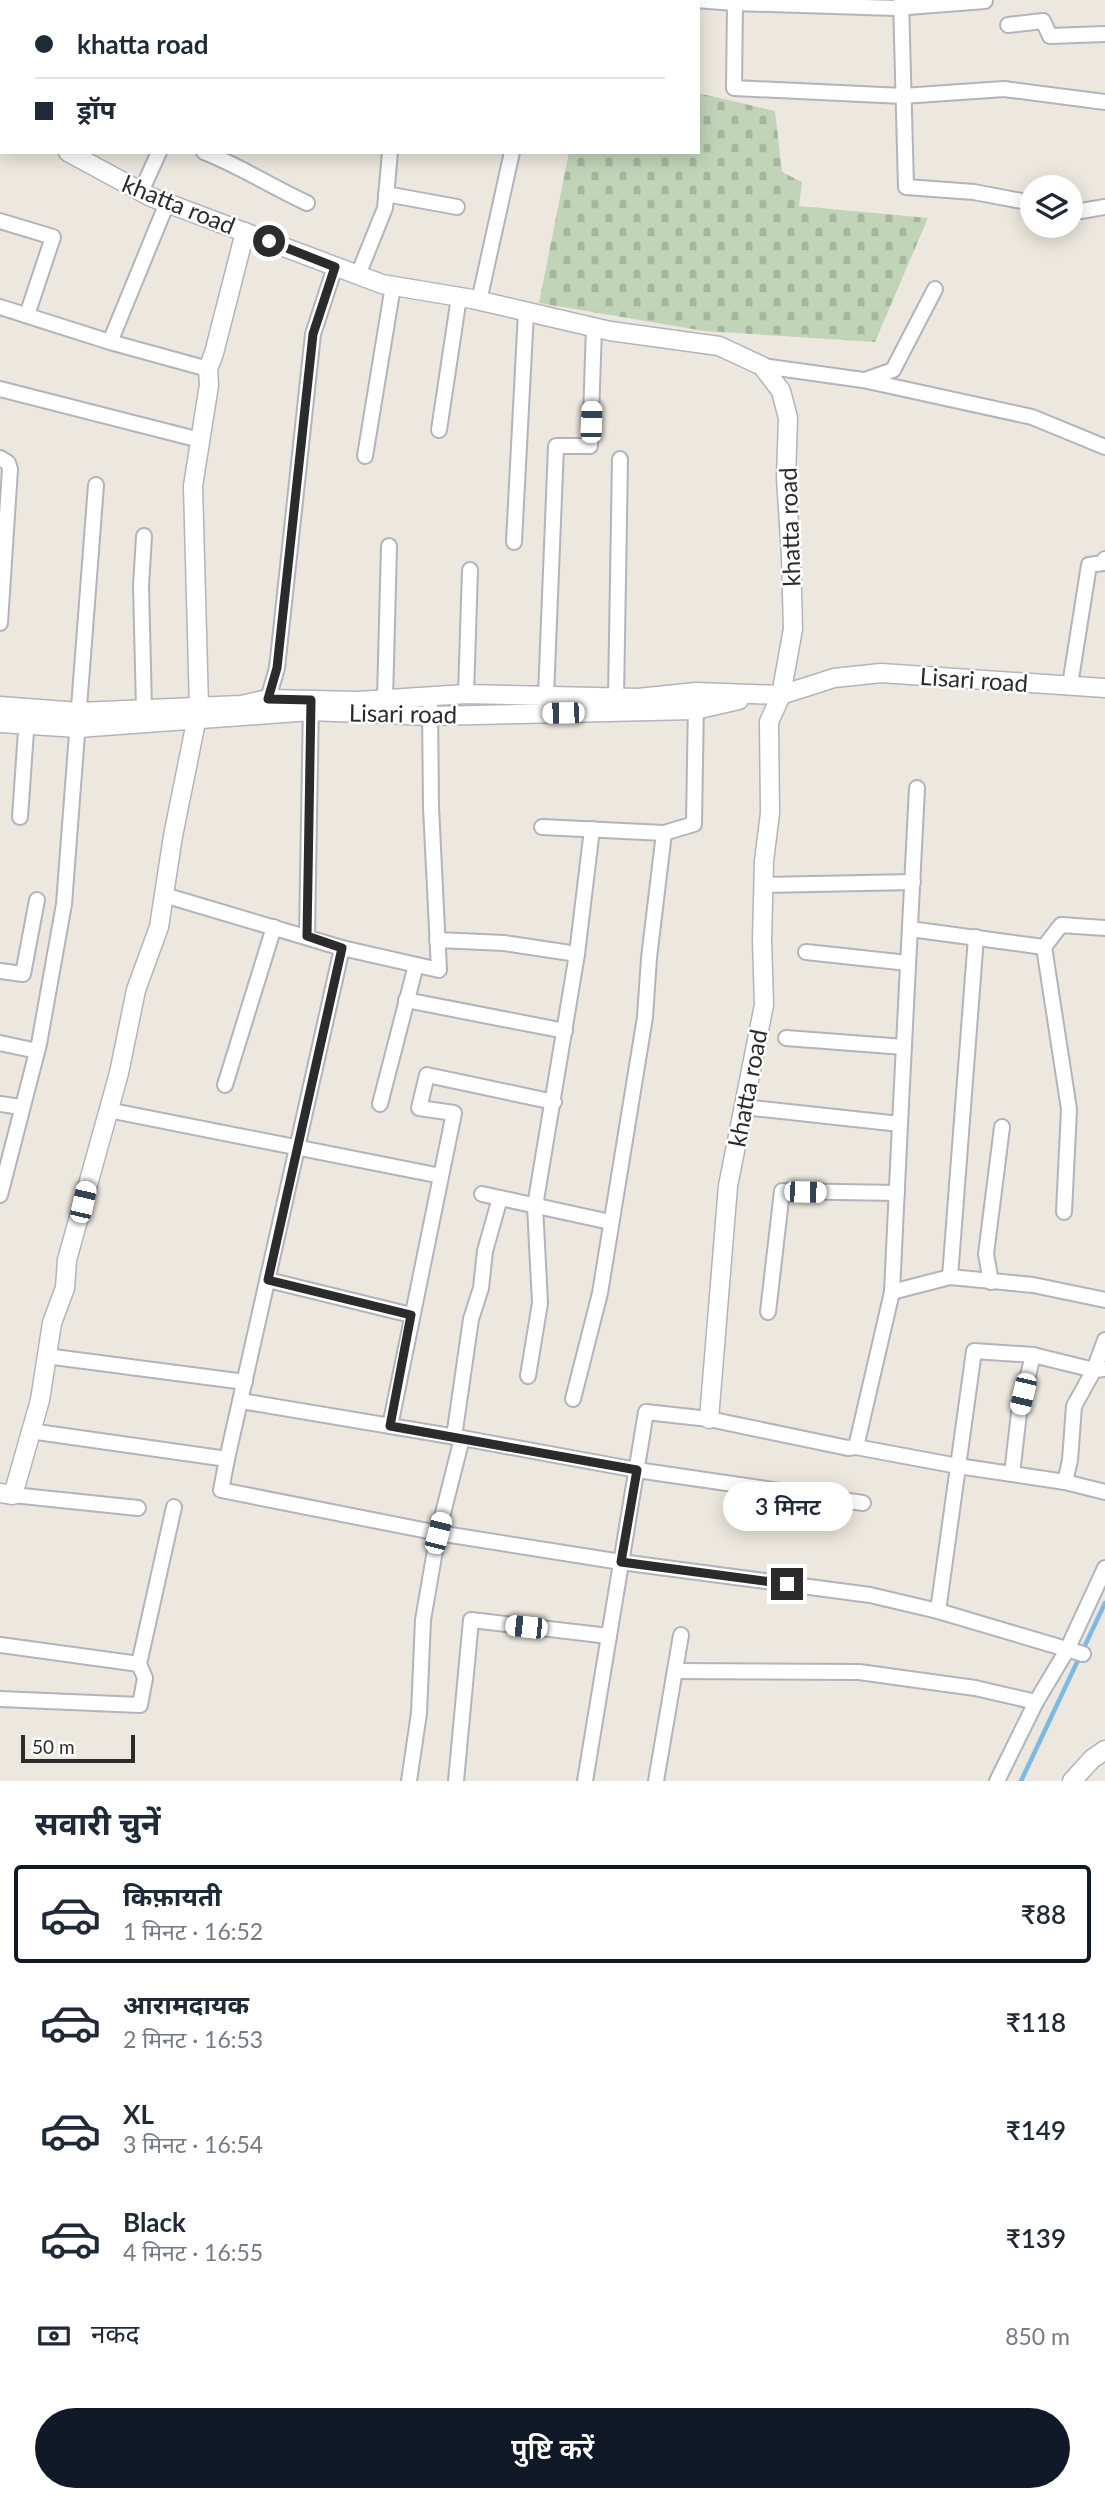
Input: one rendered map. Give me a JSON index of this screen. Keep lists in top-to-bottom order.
{
  "streets": {
    "street": ["khatta road", "Lisari road"]
  },
  "crossings": [
    ["khatta road", "Lisari road"]
  ],
  "scale_bar": "50 m",
  "page": {
    "banner": ["khatta road", "ड्रॉप"],
    "bubble": "3 मिनट",
    "scale": "50 m",
    "heading": "सवारी चुनें",
    "list": [
      {
        "name": "किफ़ायती",
        "note": "1 मिनट · 16:52",
        "value": "₹88"
      },
      {
        "name": "आरामदायक",
        "note": "2 मिनट · 16:53",
        "value": "₹118"
      },
      {
        "name": "XL",
        "note": "3 मिनट · 16:54",
        "value": "₹149"
      },
      {
        "name": "Black",
        "note": "4 मिनट · 16:55",
        "value": "₹139"
      }
    ],
    "pay": ["नकद", "850 m"],
    "buttons": "पुष्टि करें"
  }
}
